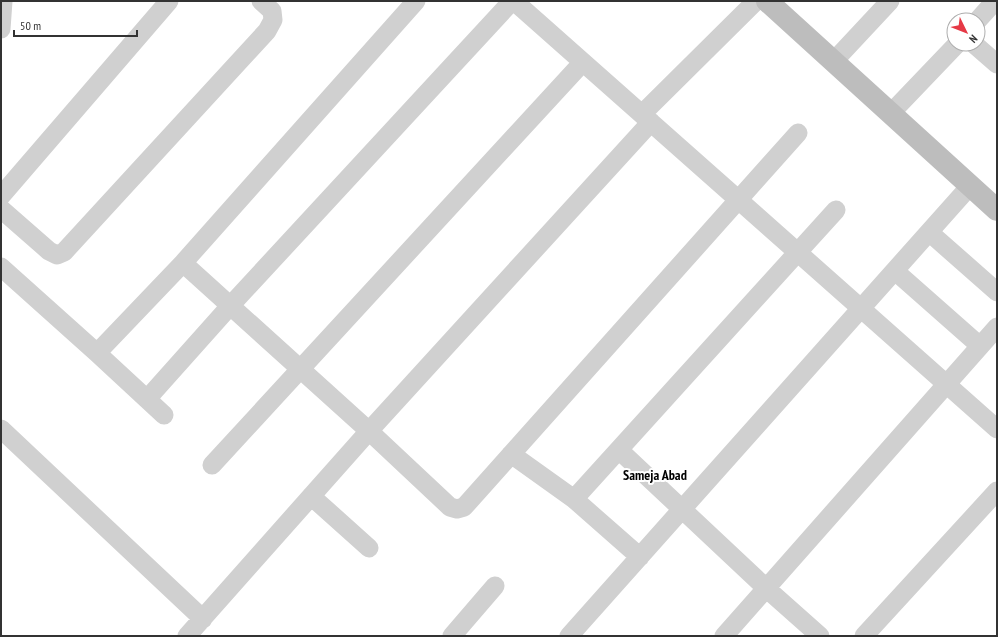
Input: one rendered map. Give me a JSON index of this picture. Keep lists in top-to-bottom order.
{
  "districts": ["Sameja Abad"],
  "scale_bar": "50 m",
  "north": "bottom right"
}
